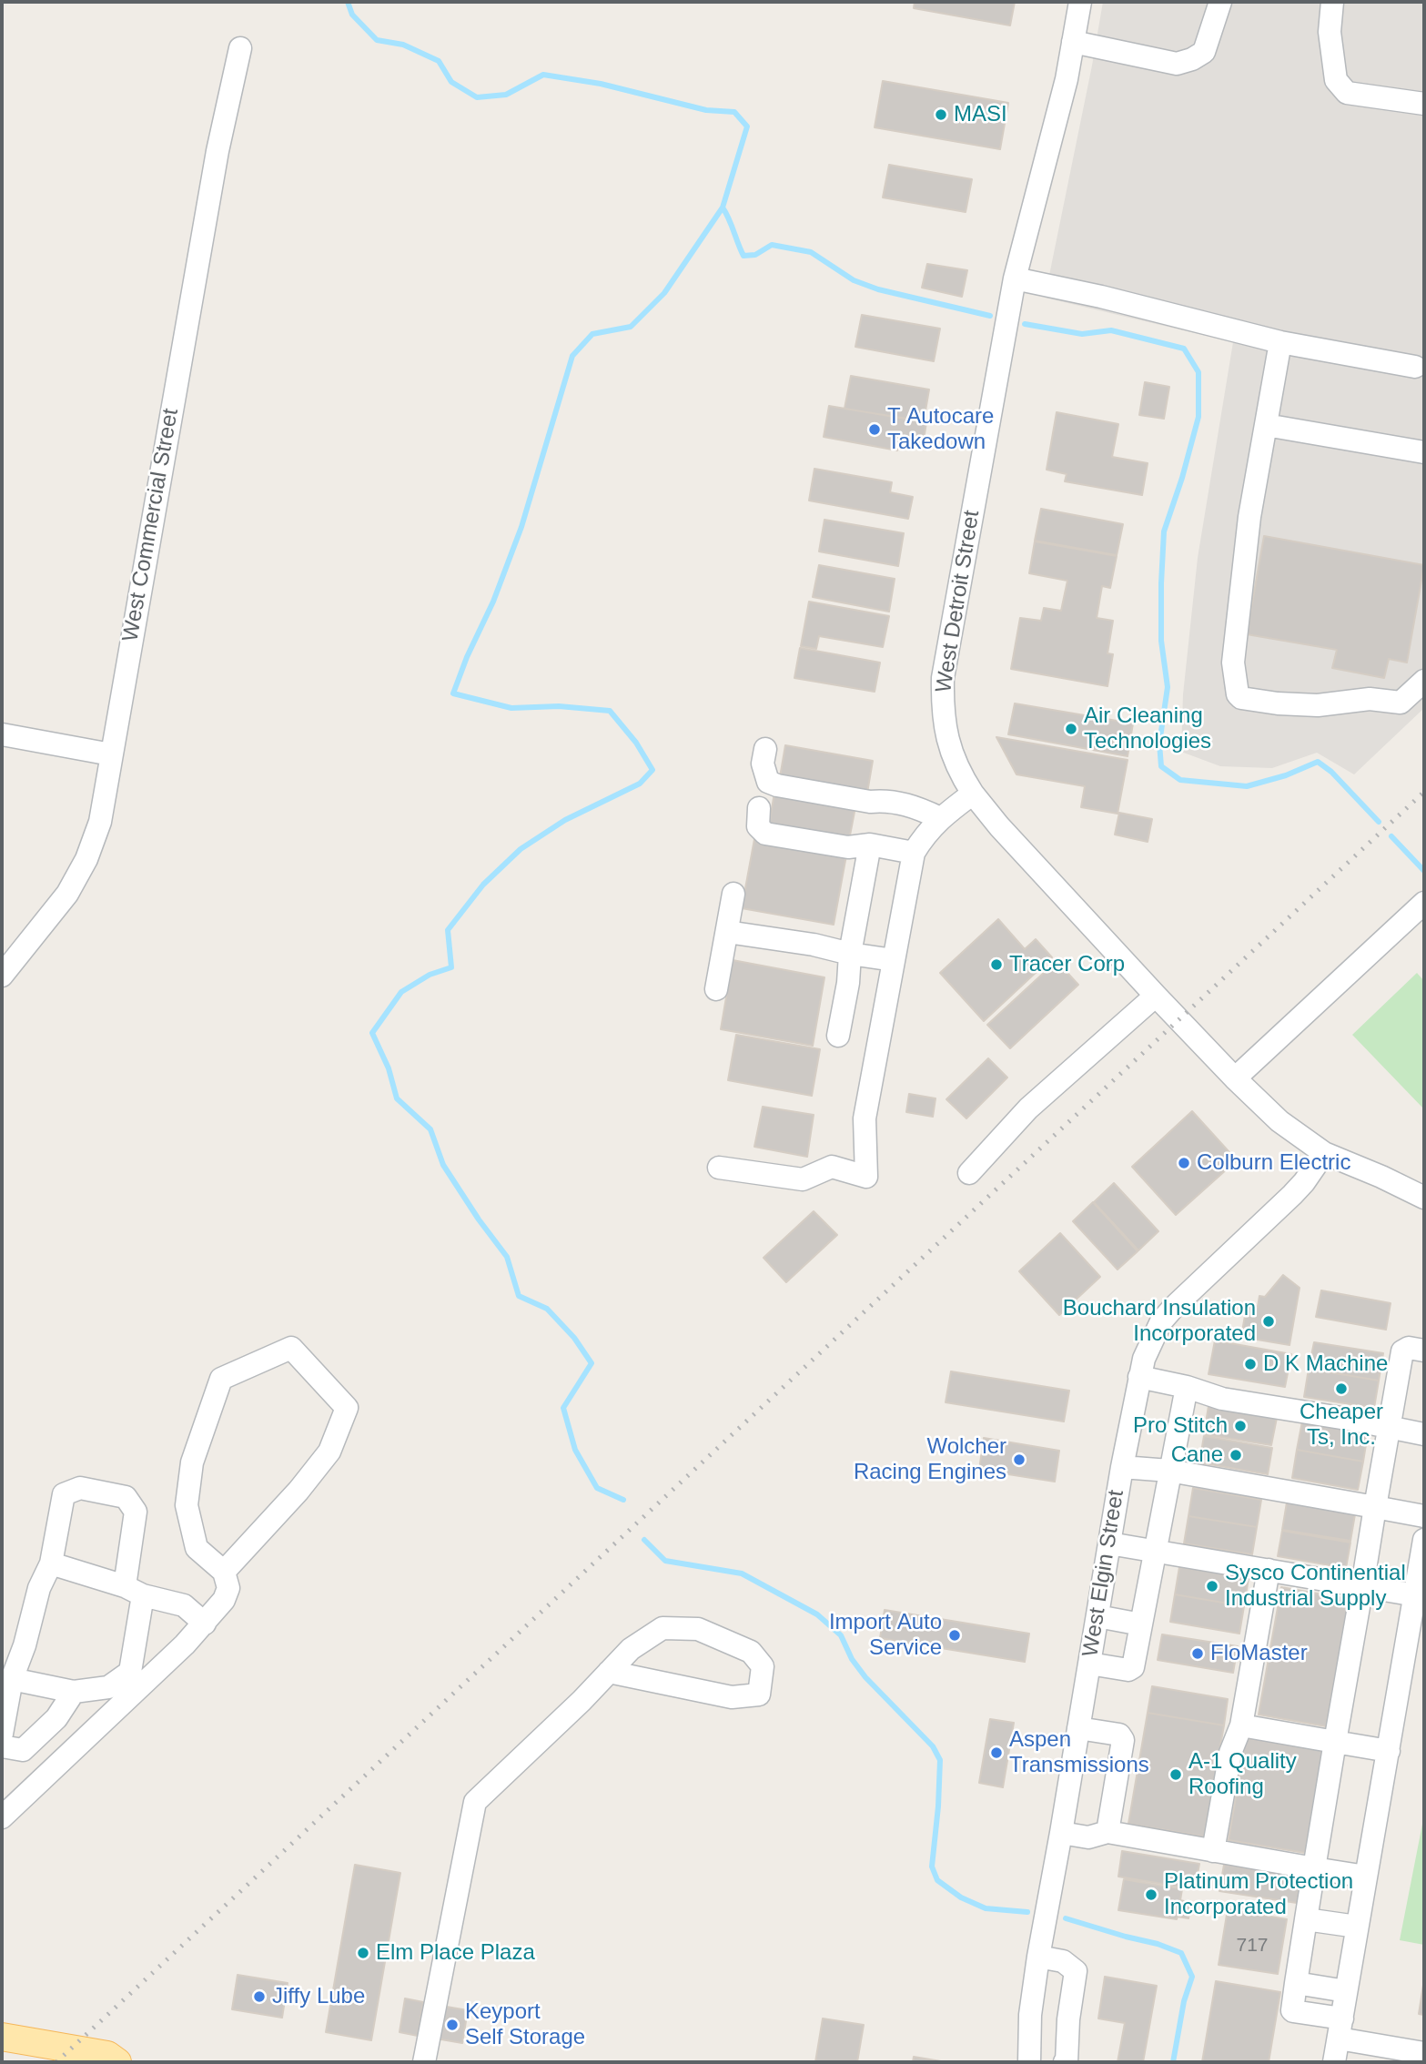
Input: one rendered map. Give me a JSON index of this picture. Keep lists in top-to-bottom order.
{
  "streets": {
    "street": ["West Commercial Street", "West Detroit Street", "West Elgin Street"]
  },
  "crossings": [
    ["West Detroit Street", "West Elgin Street"]
  ],
  "places": [
    "MASI",
    "T Autocare Takedown",
    "Air Cleaning Technologies",
    "Tracer Corp",
    "Colburn Electric",
    "Bouchard Insulation Incorporated",
    "D K Machine",
    "Cheaper Ts, Inc.",
    "Pro Stitch",
    "Cane",
    "Wolcher Racing Engines",
    "Sysco Continential Industrial Supply",
    "Import Auto Service",
    "FloMaster",
    "Aspen Transmissions",
    "A-1 Quality Roofing",
    "Platinum Protection Incorporated",
    "Elm Place Plaza",
    "Jiffy Lube",
    "Keyport Self Storage"
  ],
  "house_numbers": ["717"]
}
